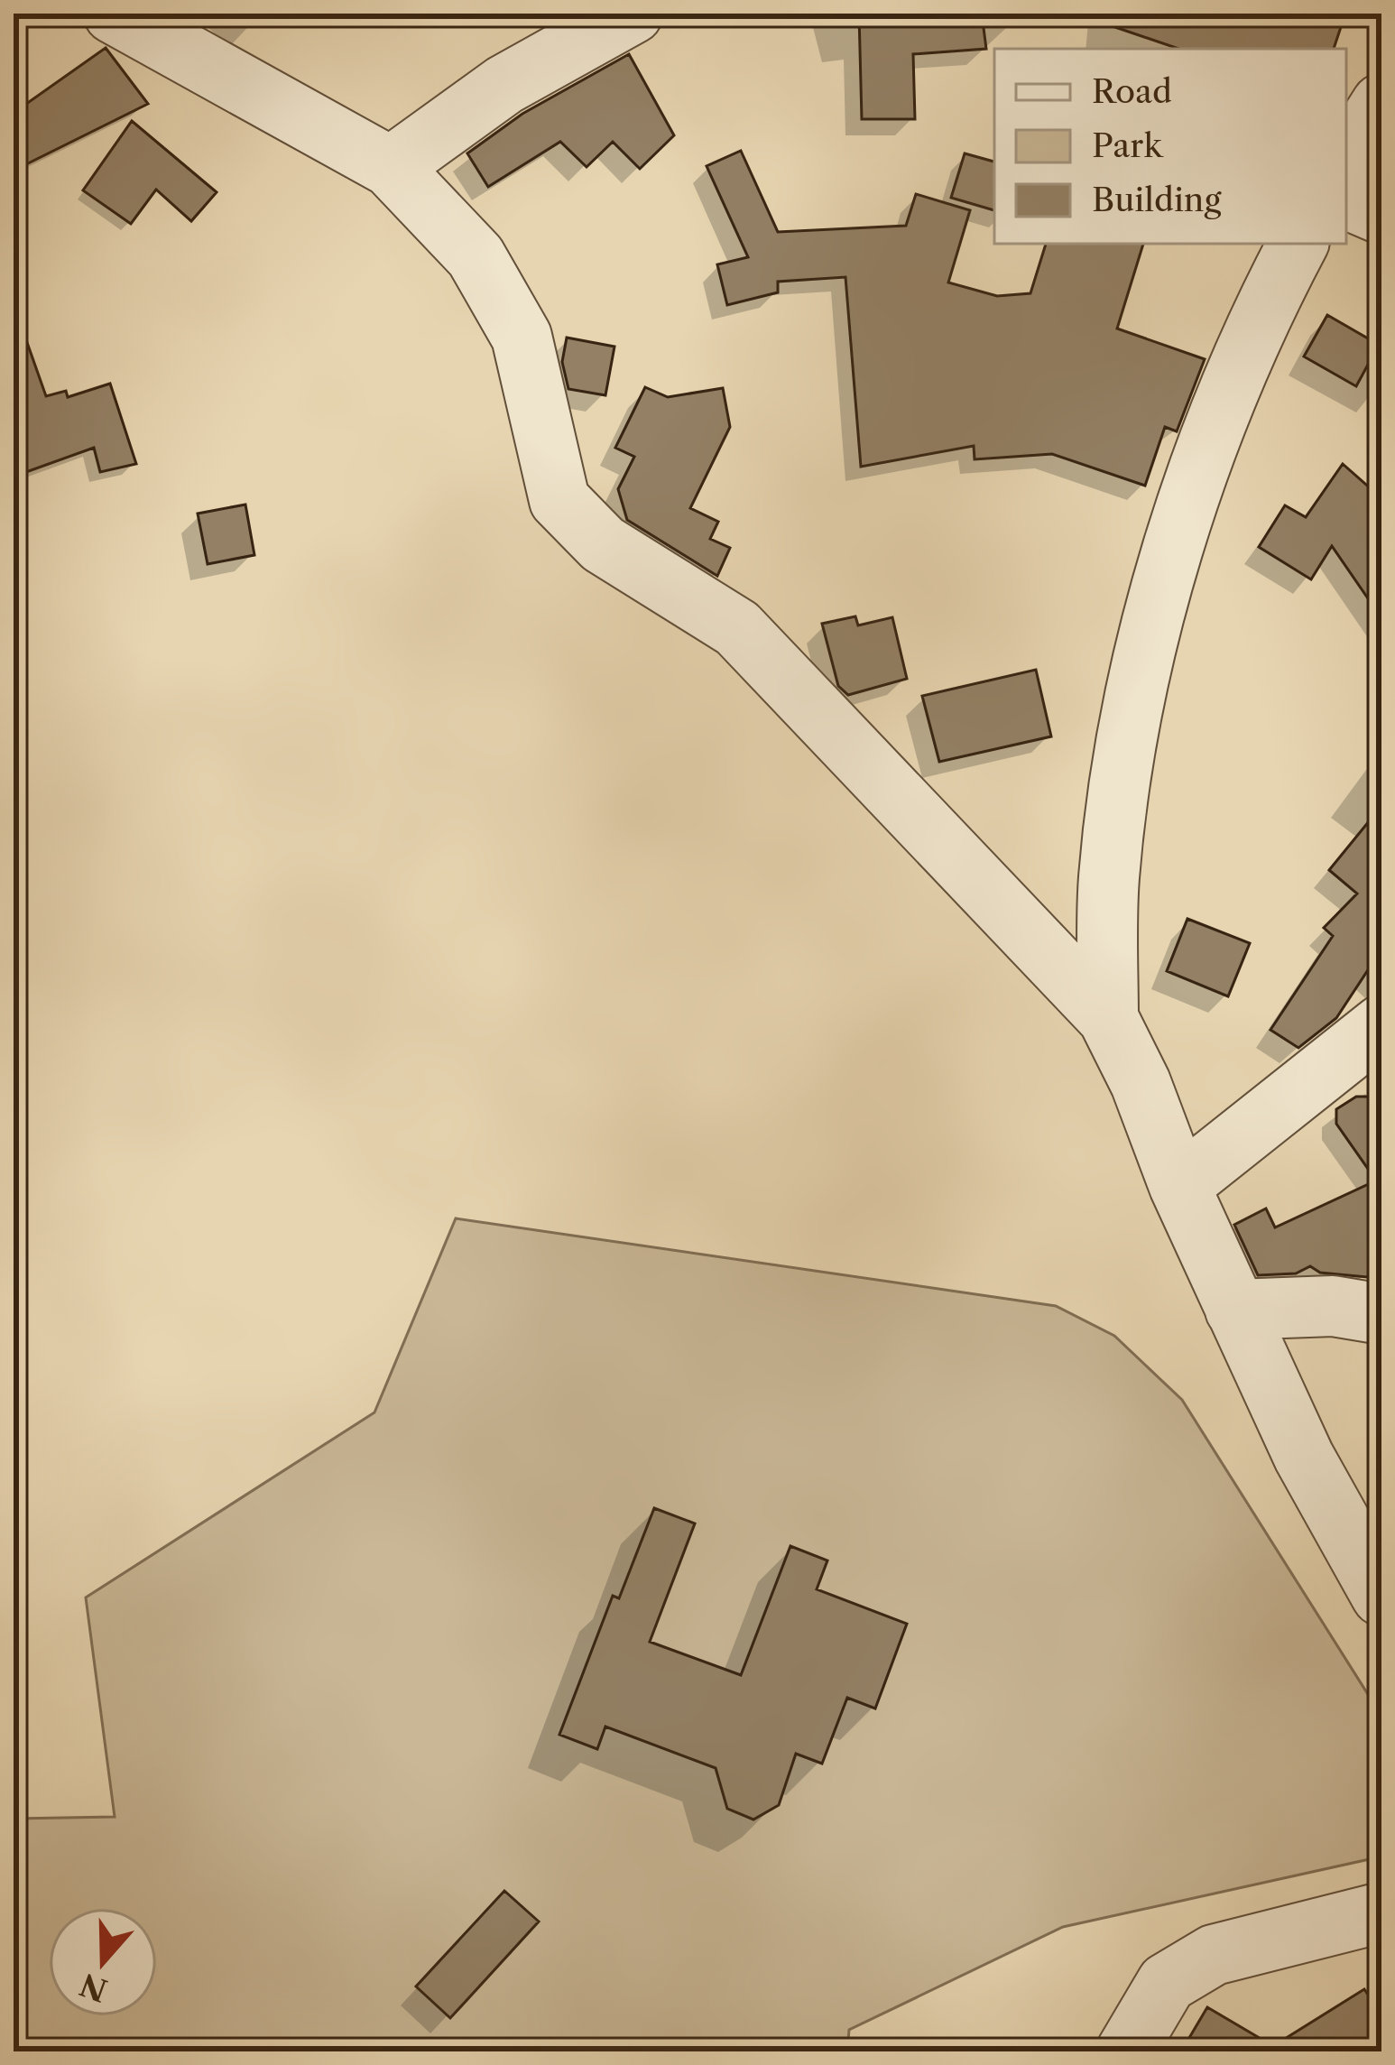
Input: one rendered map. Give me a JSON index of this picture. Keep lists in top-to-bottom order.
{
  "legend": ["Road", "Park", "Building"],
  "north": "bottom"
}
